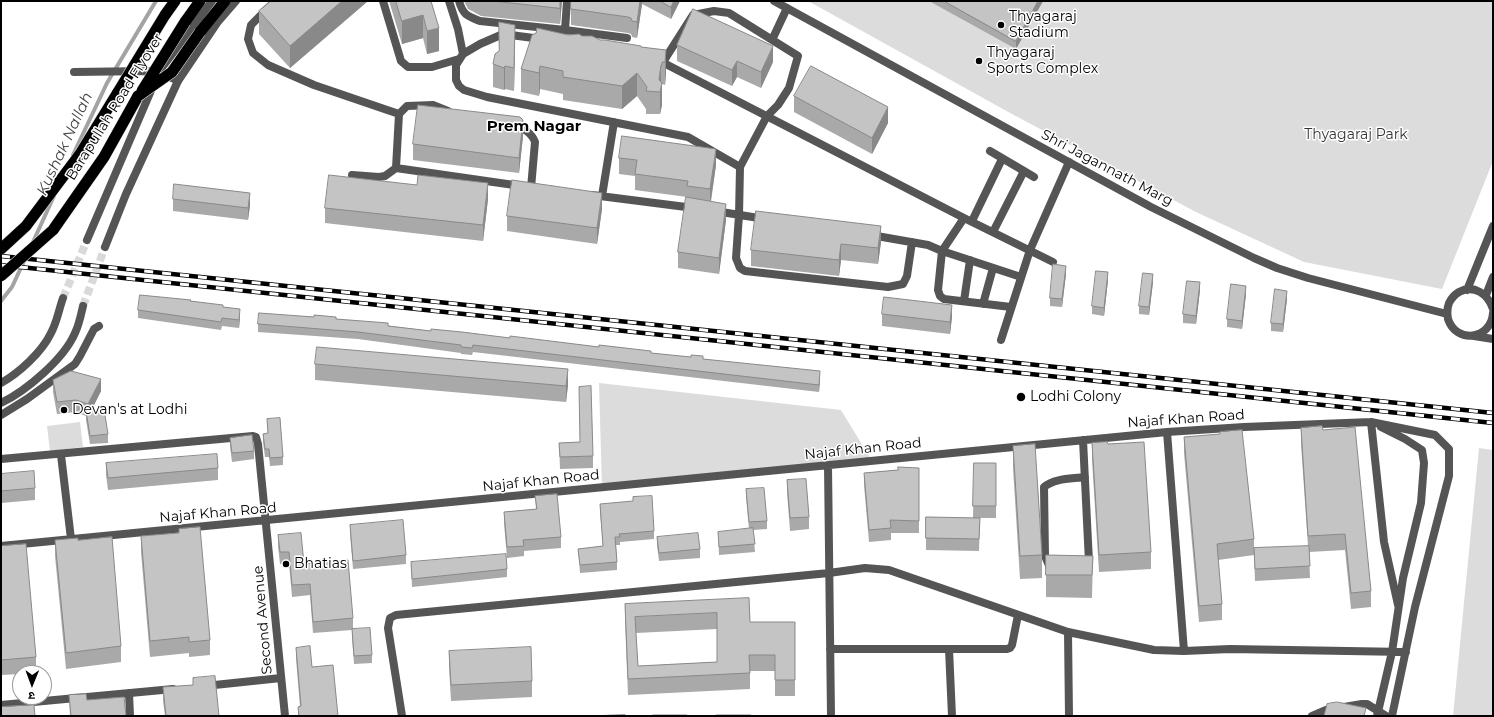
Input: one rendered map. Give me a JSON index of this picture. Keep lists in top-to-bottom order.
{
  "streets": {
    "highway": ["Barapullah Road Flyover"],
    "street": ["Shri Jagannath Marg", "Najaf Khan Road", "Second Avenue"]
  },
  "crossings": [
    ["Najaf Khan Road", "Second Avenue"]
  ],
  "districts": ["Prem Nagar"],
  "water": ["Kushak Nallah"],
  "parks": ["Thyagaraj Park"],
  "places": [
    "Thyagaraj Stadium",
    "Thyagaraj Sports Complex",
    "Lodhi Colony",
    "Devan's at Lodhi",
    "Bhatias"
  ],
  "north": "bottom"
}
